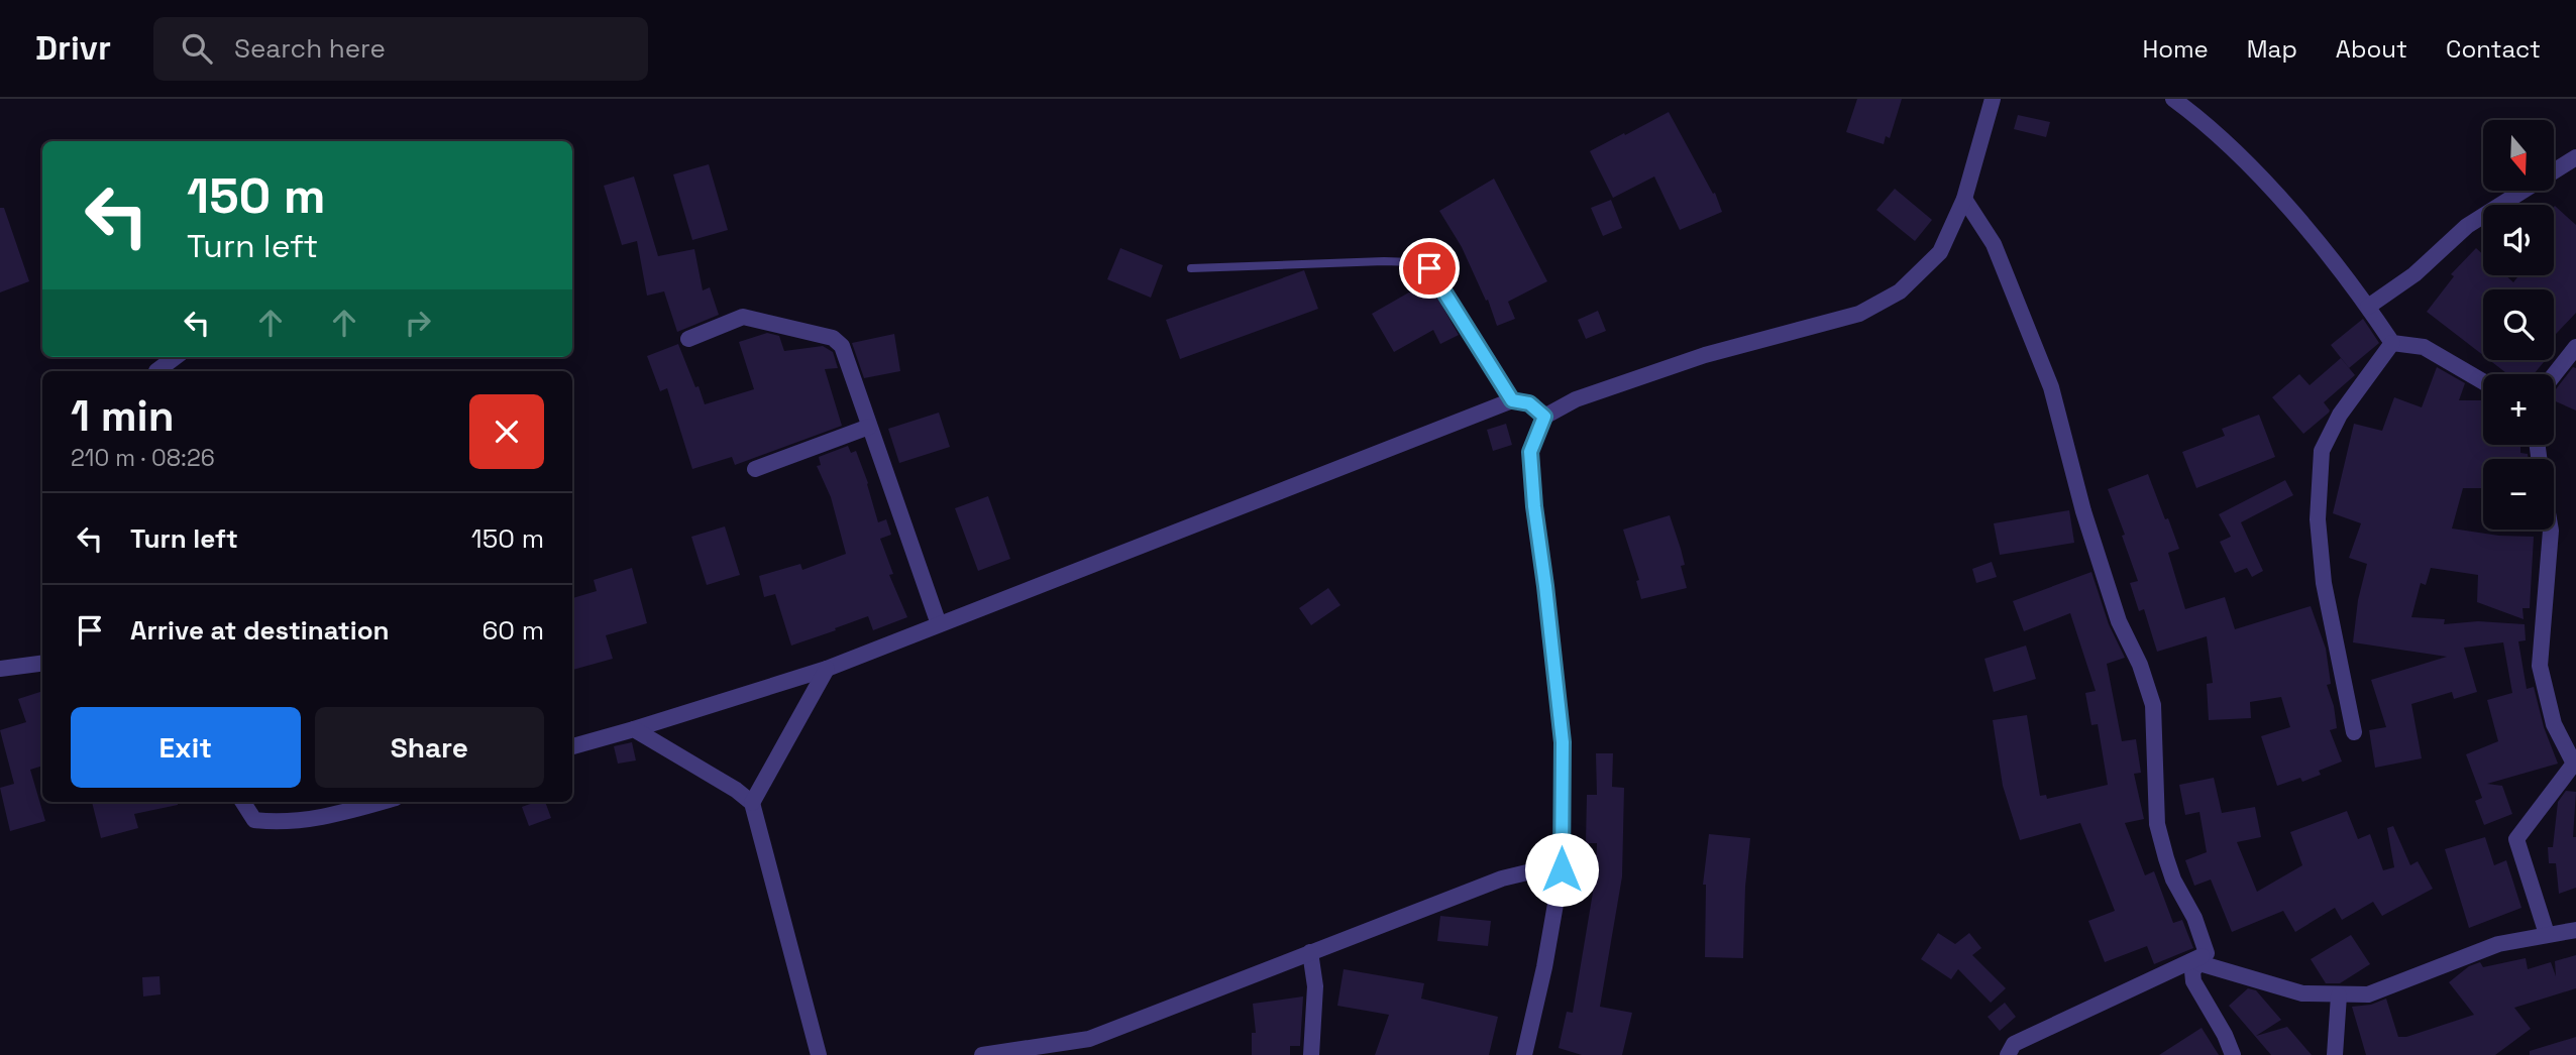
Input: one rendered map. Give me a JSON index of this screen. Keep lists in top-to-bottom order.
{
  "north": "bottom",
  "page": {
    "header": "Drivr",
    "search": "Search here",
    "nav": [
      "Home",
      "Map",
      "About",
      "Contact"
    ],
    "map_buttons": ["+", "−"],
    "turn": ["150 m", "Turn left"],
    "heading": ["1 min", "210 m · 08:26"],
    "list": [
      {
        "name": "Turn left",
        "value": "150 m"
      },
      {
        "name": "Arrive at destination",
        "value": "60 m"
      }
    ],
    "buttons": ["Exit", "Share"]
  }
}
